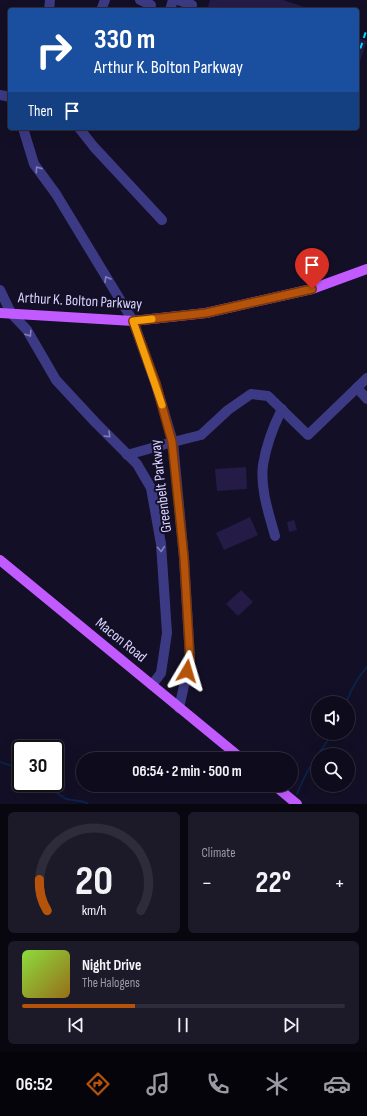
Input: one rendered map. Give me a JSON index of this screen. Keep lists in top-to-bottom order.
{
  "streets": {
    "main road": ["Arthur K. Bolton Parkway", "Macon Road"],
    "street": ["Greenbelt Parkway"]
  },
  "crossings": [
    ["Arthur K. Bolton Parkway", "Greenbelt Parkway"],
    ["Greenbelt Parkway", "Macon Road"]
  ],
  "page": {
    "turn": ["330 m", "Arthur K. Bolton Parkway"],
    "then": "Then",
    "limit": "30",
    "trip": "06:54 · 2 min · 500 m",
    "tile": "Climate",
    "heat": ["−", "22°", "+"],
    "song": ["Night Drive", "The Halogens"],
    "tabs": "06:52",
    "gauge": ["20", "km/h"]
  }
}
